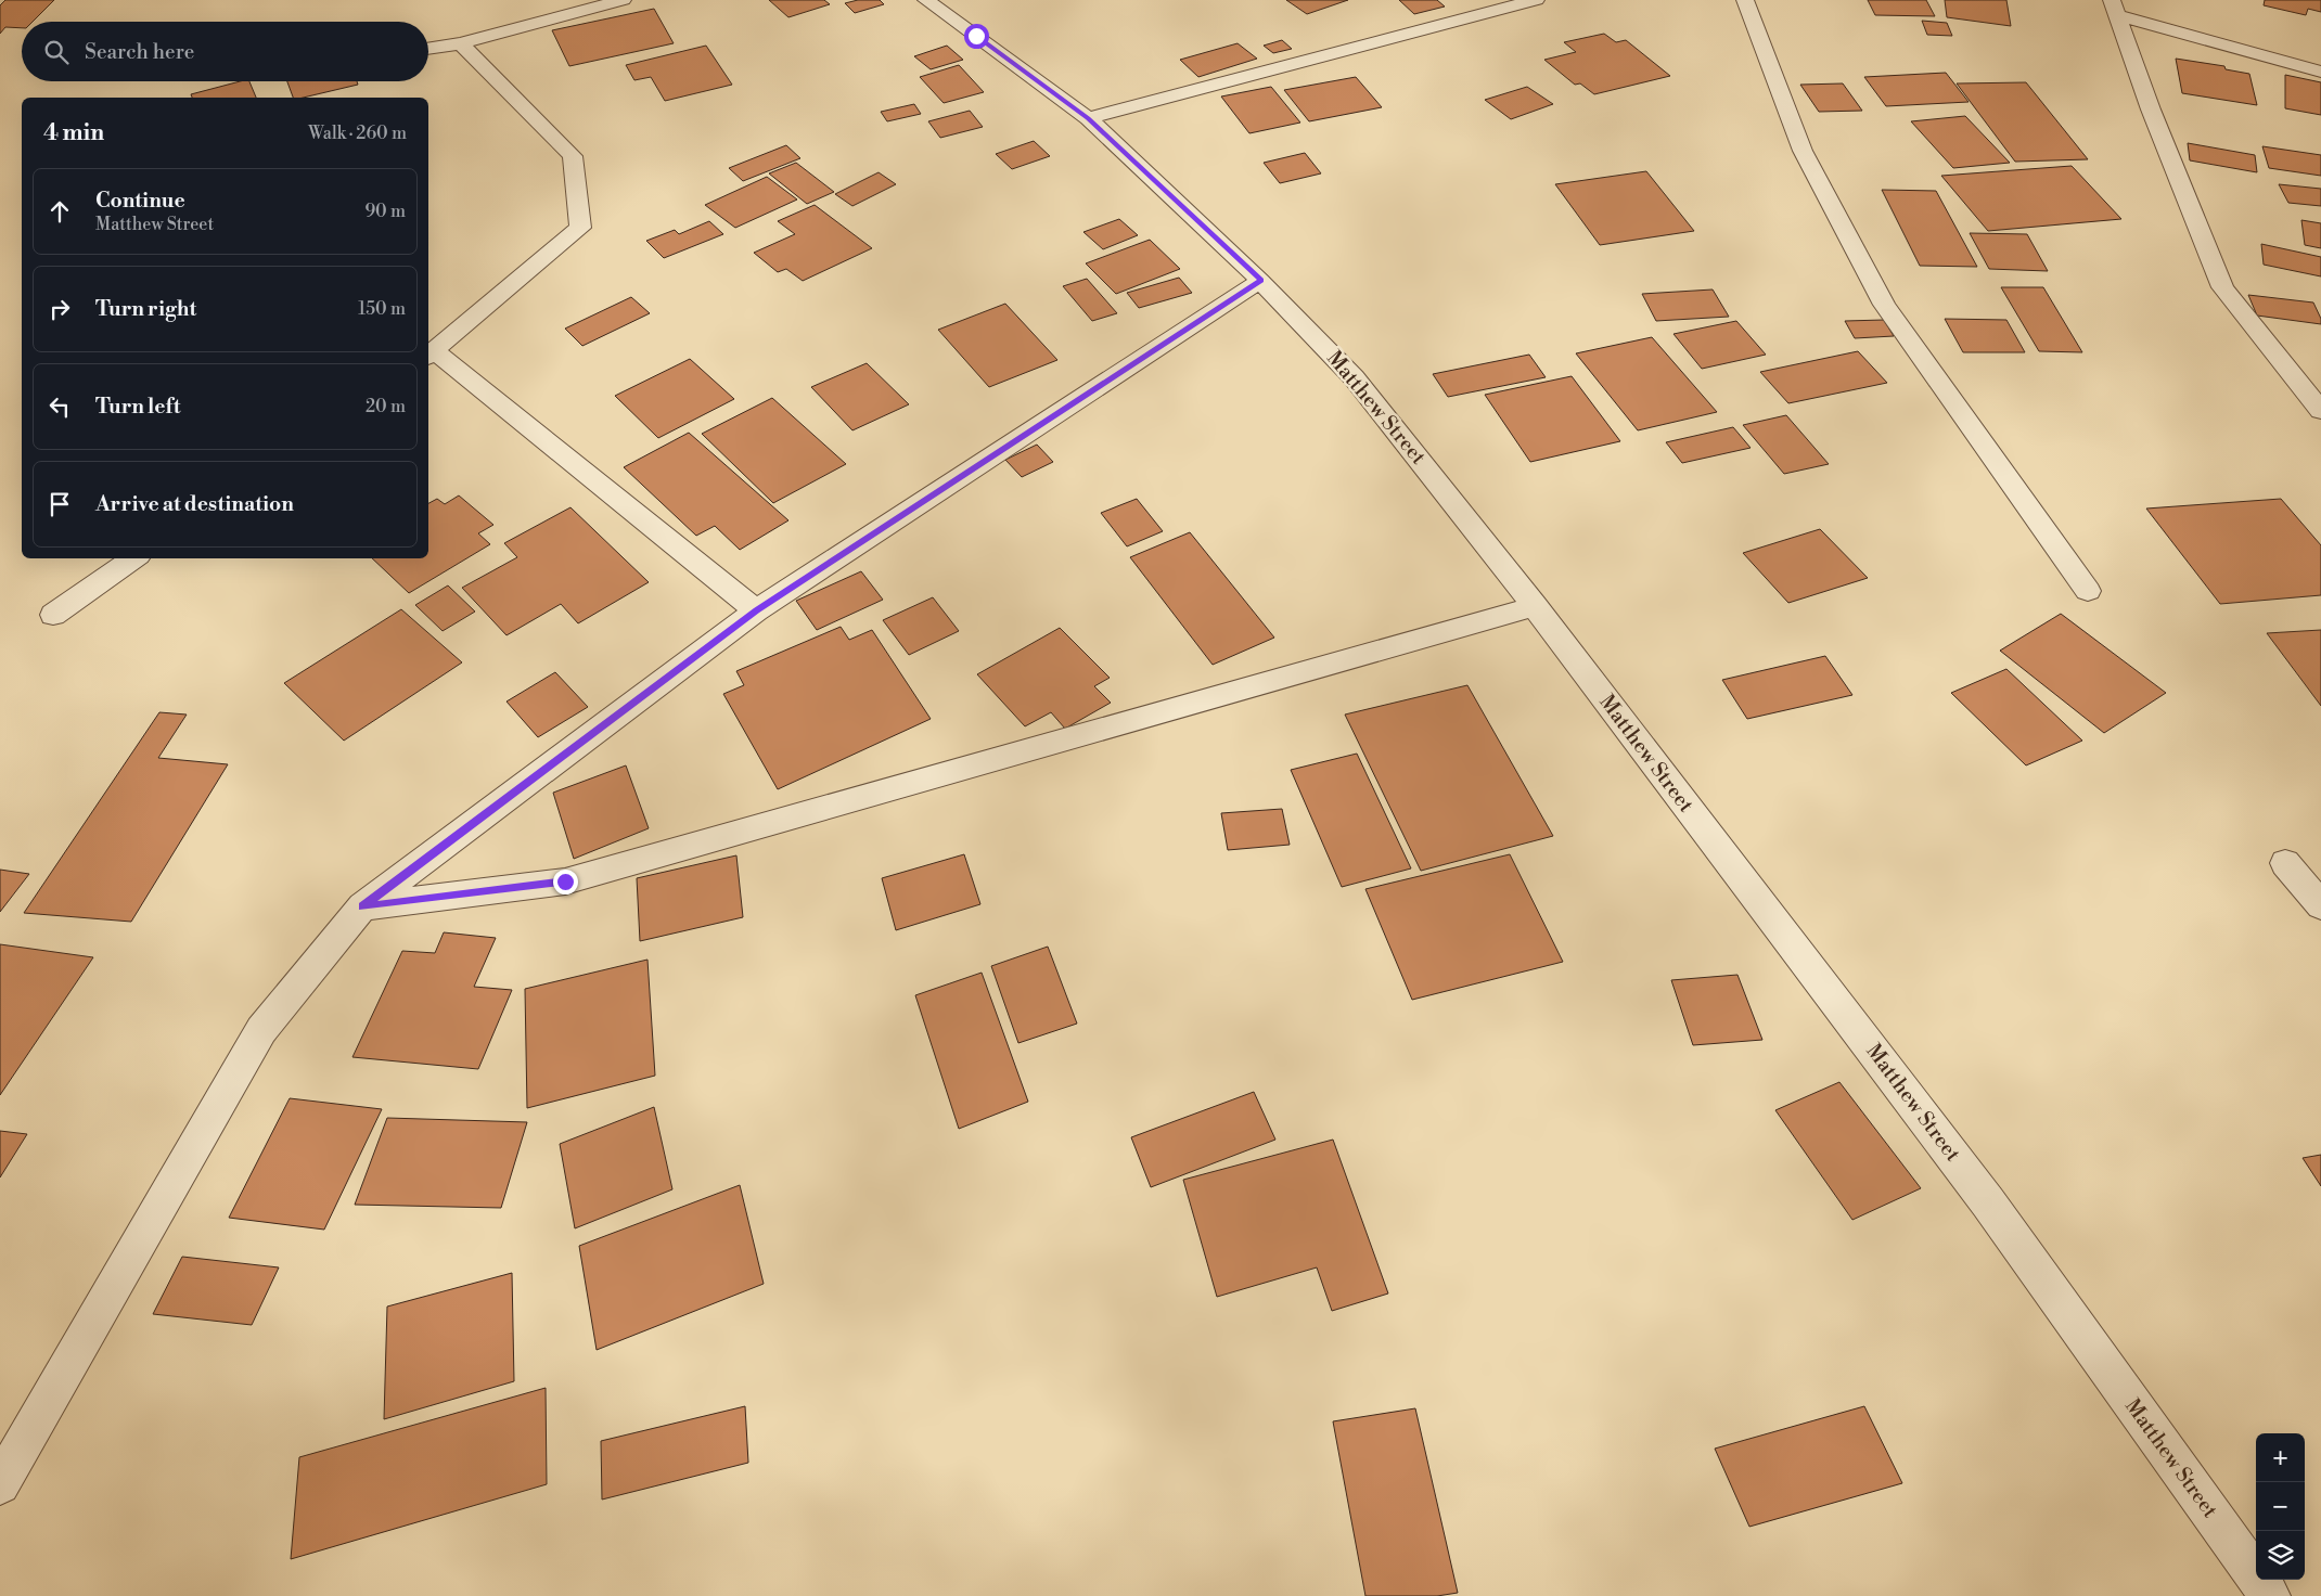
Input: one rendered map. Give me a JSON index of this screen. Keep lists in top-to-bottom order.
{
  "streets": {
    "street": ["Matthew Street"]
  },
  "page": {
    "search": "Search here",
    "heading": ["4 min", "Walk · 260 m"],
    "list": [
      ["Continue", "Matthew Street", "90 m"],
      ["Turn right", "150 m"],
      ["Turn left", "20 m"],
      "Arrive at destination"
    ],
    "map_buttons": ["+", "−"]
  }
}
